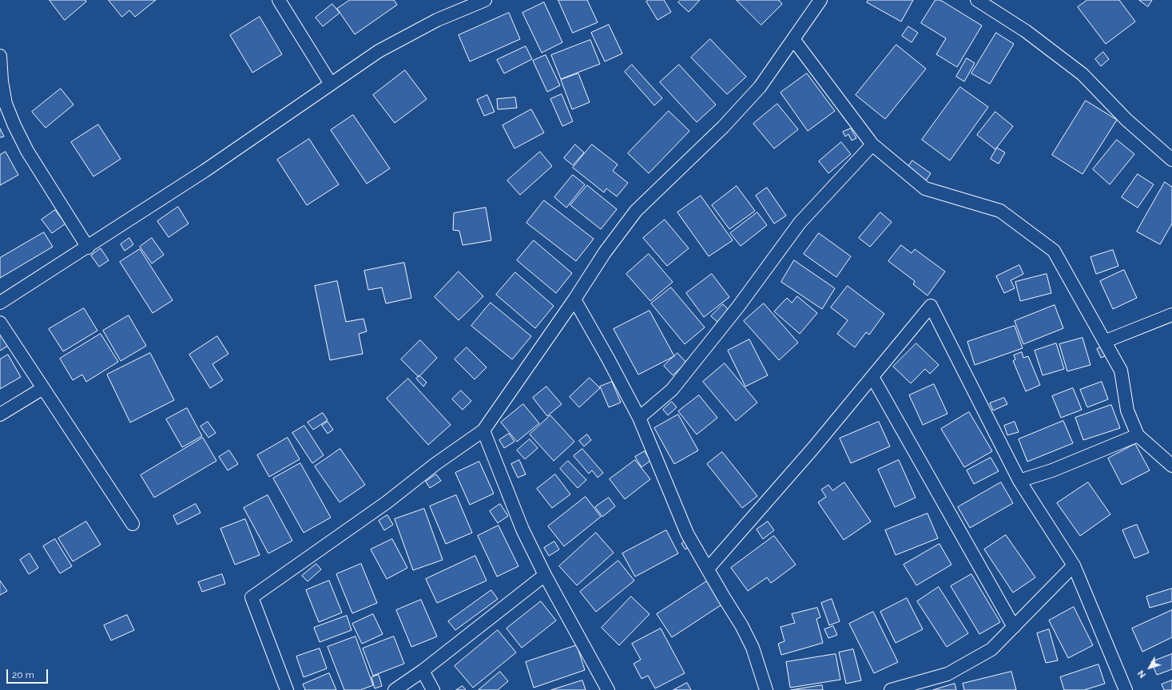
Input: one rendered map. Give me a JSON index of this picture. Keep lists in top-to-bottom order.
{
  "scale_bar": "20 m",
  "north": "bottom left"
}
